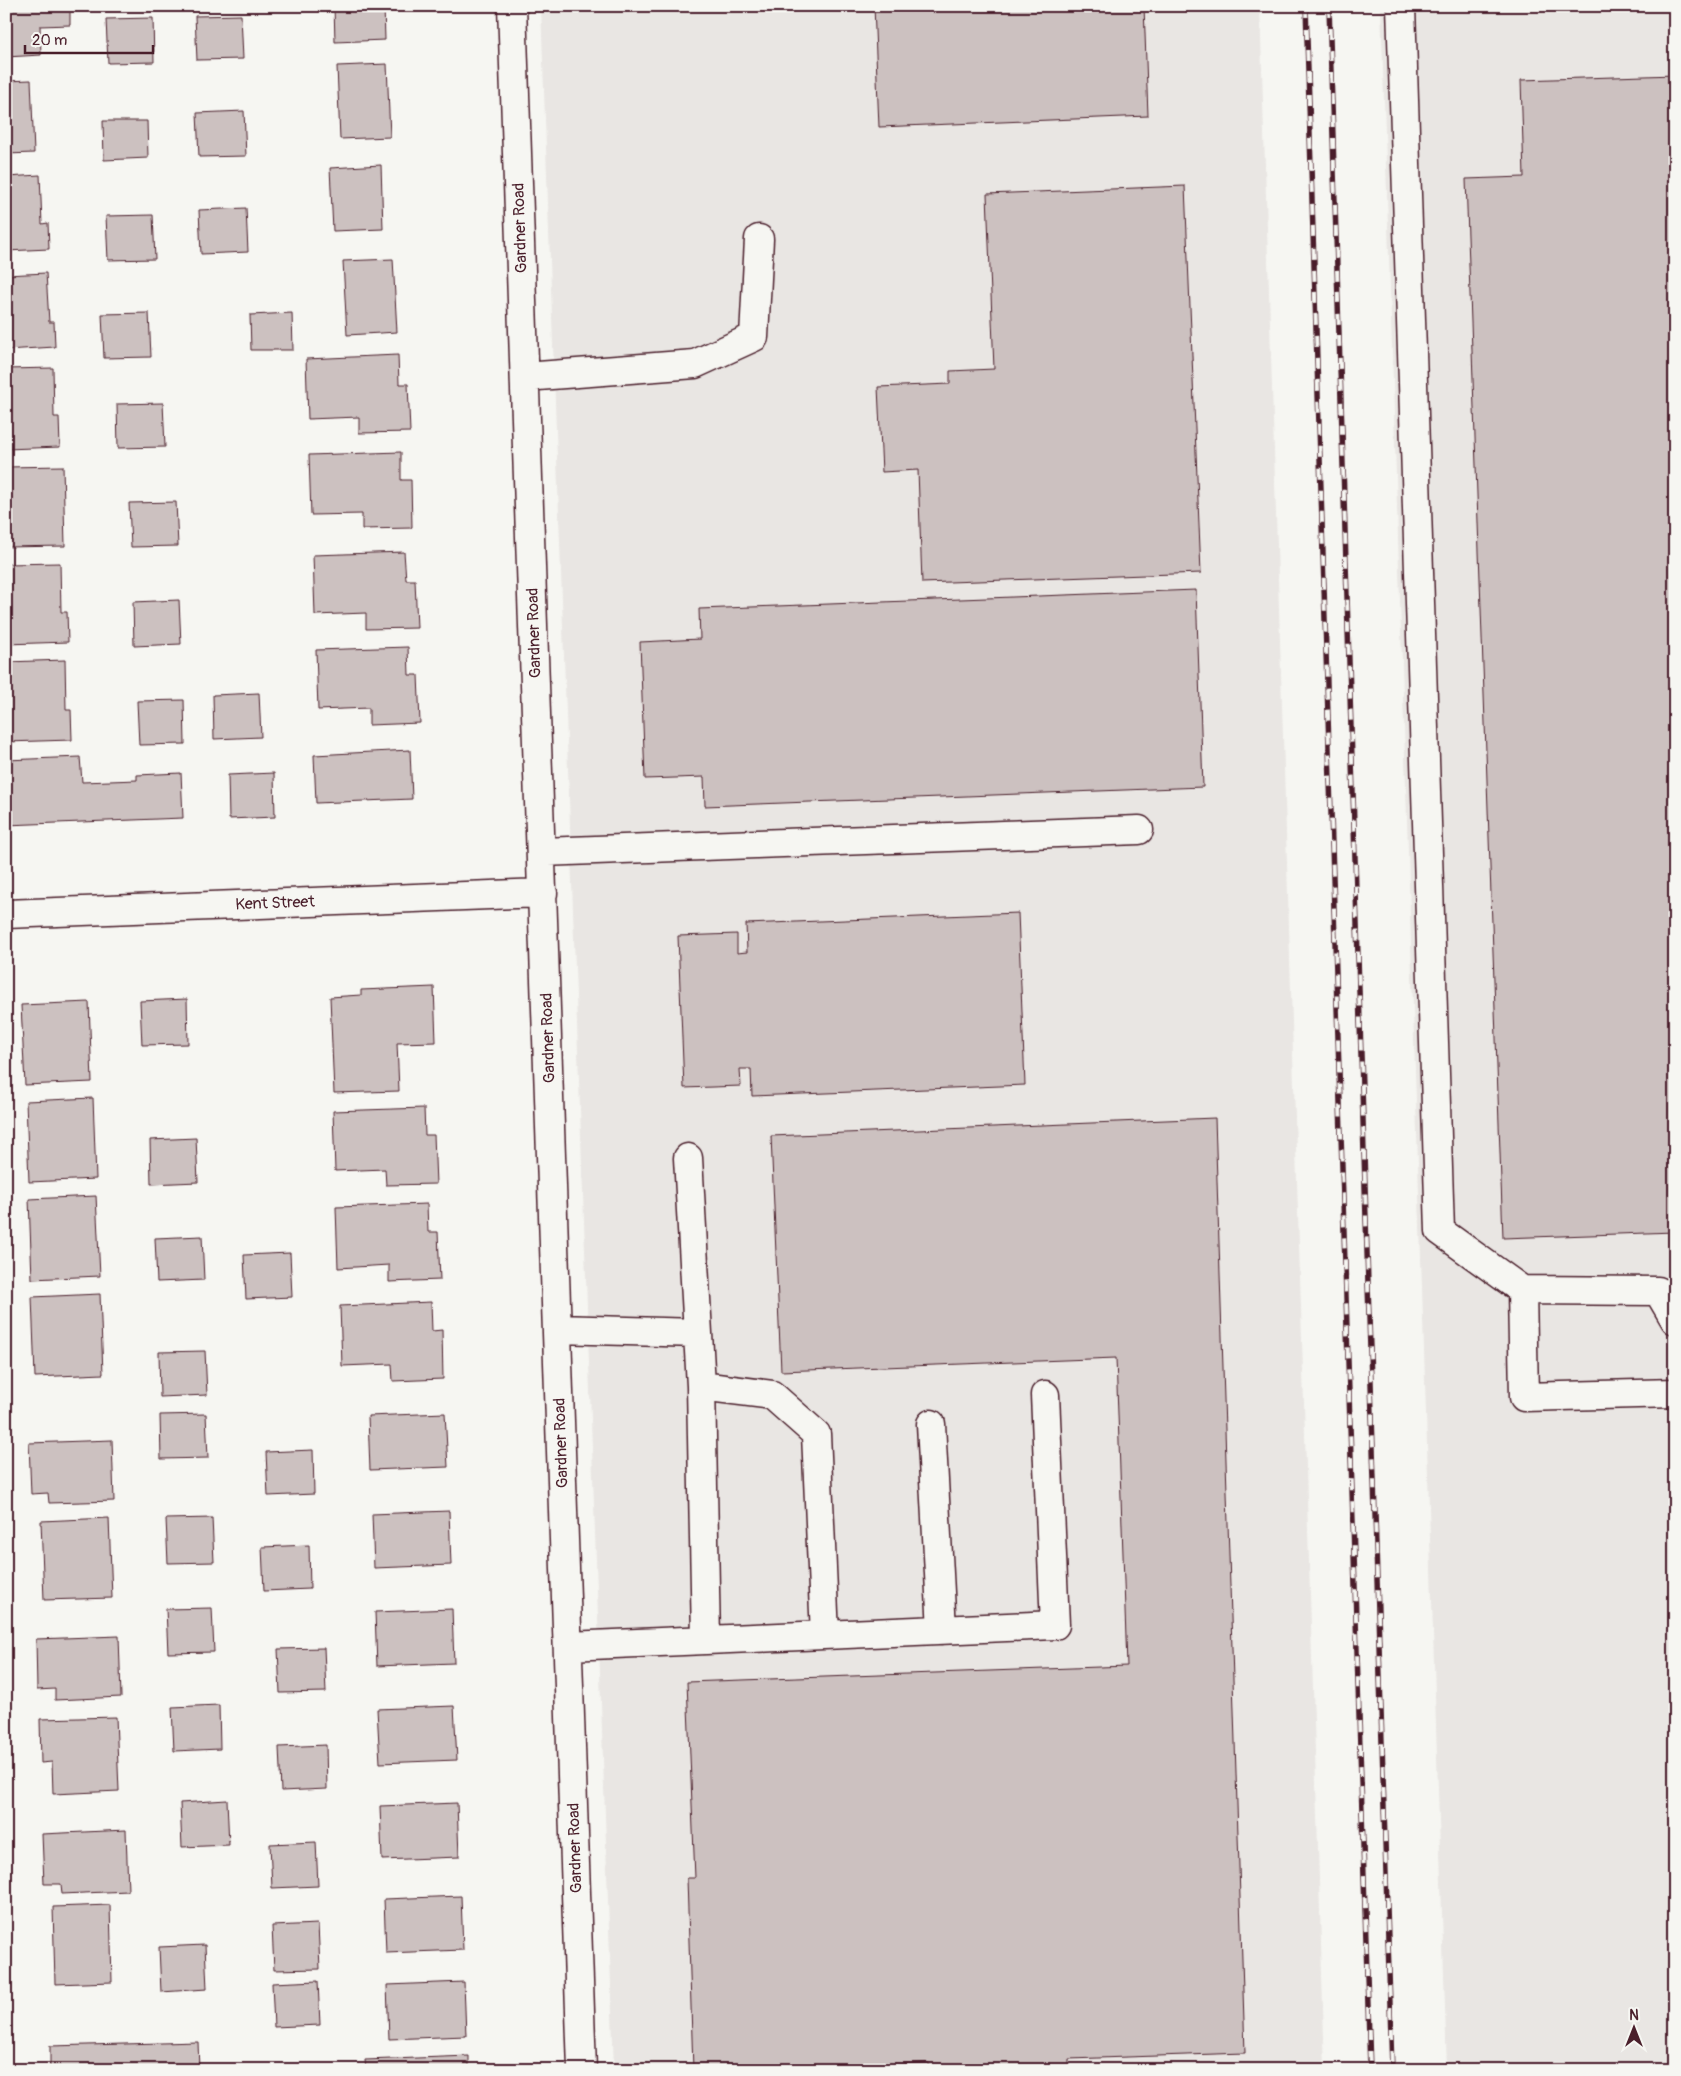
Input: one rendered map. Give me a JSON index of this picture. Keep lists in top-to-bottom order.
{
  "streets": {
    "street": ["Gardner Road", "Kent Street"]
  },
  "crossings": [
    ["Gardner Road", "Kent Street"]
  ],
  "scale_bar": "20 m",
  "north": "top"
}
